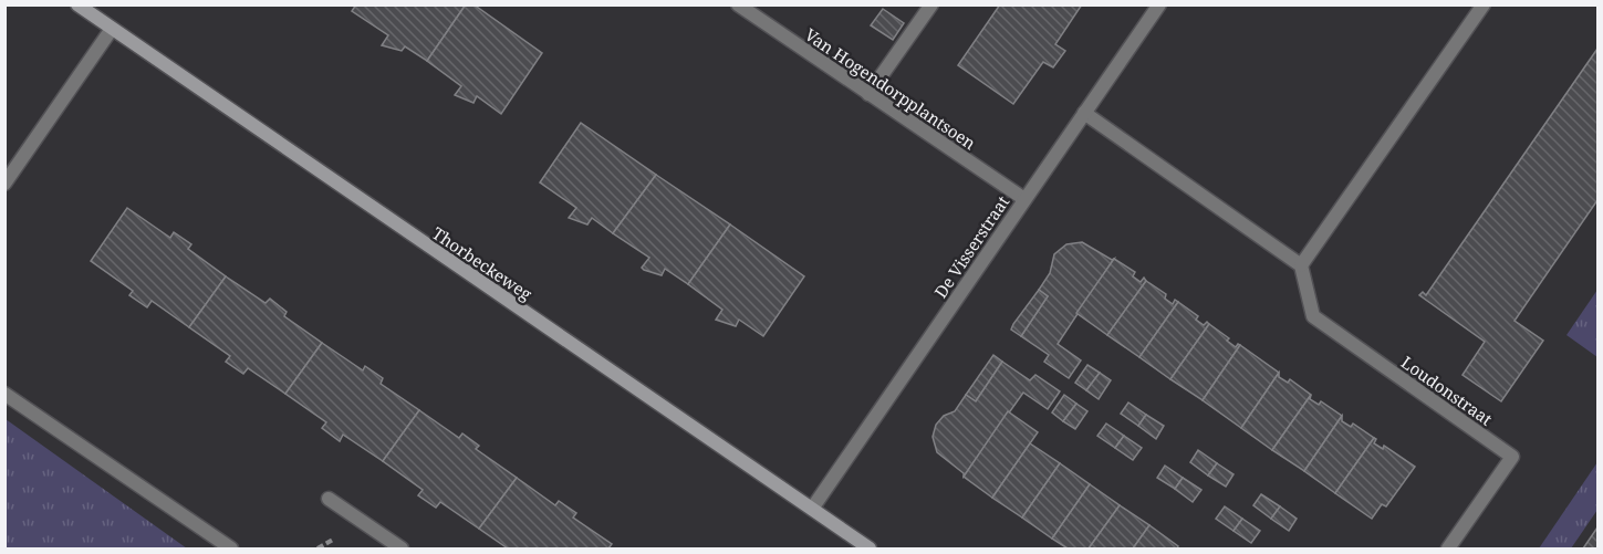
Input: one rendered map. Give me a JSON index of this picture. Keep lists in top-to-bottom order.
{
  "streets": {
    "street": [
      "Van Hogendorpplantsoen",
      "De Visserstraat",
      "Thorbeckeweg",
      "Loudonstraat"
    ]
  },
  "crossings": [
    ["Van Hogendorpplantsoen", "De Visserstraat"],
    ["De Visserstraat", "Thorbeckeweg"]
  ]
}
